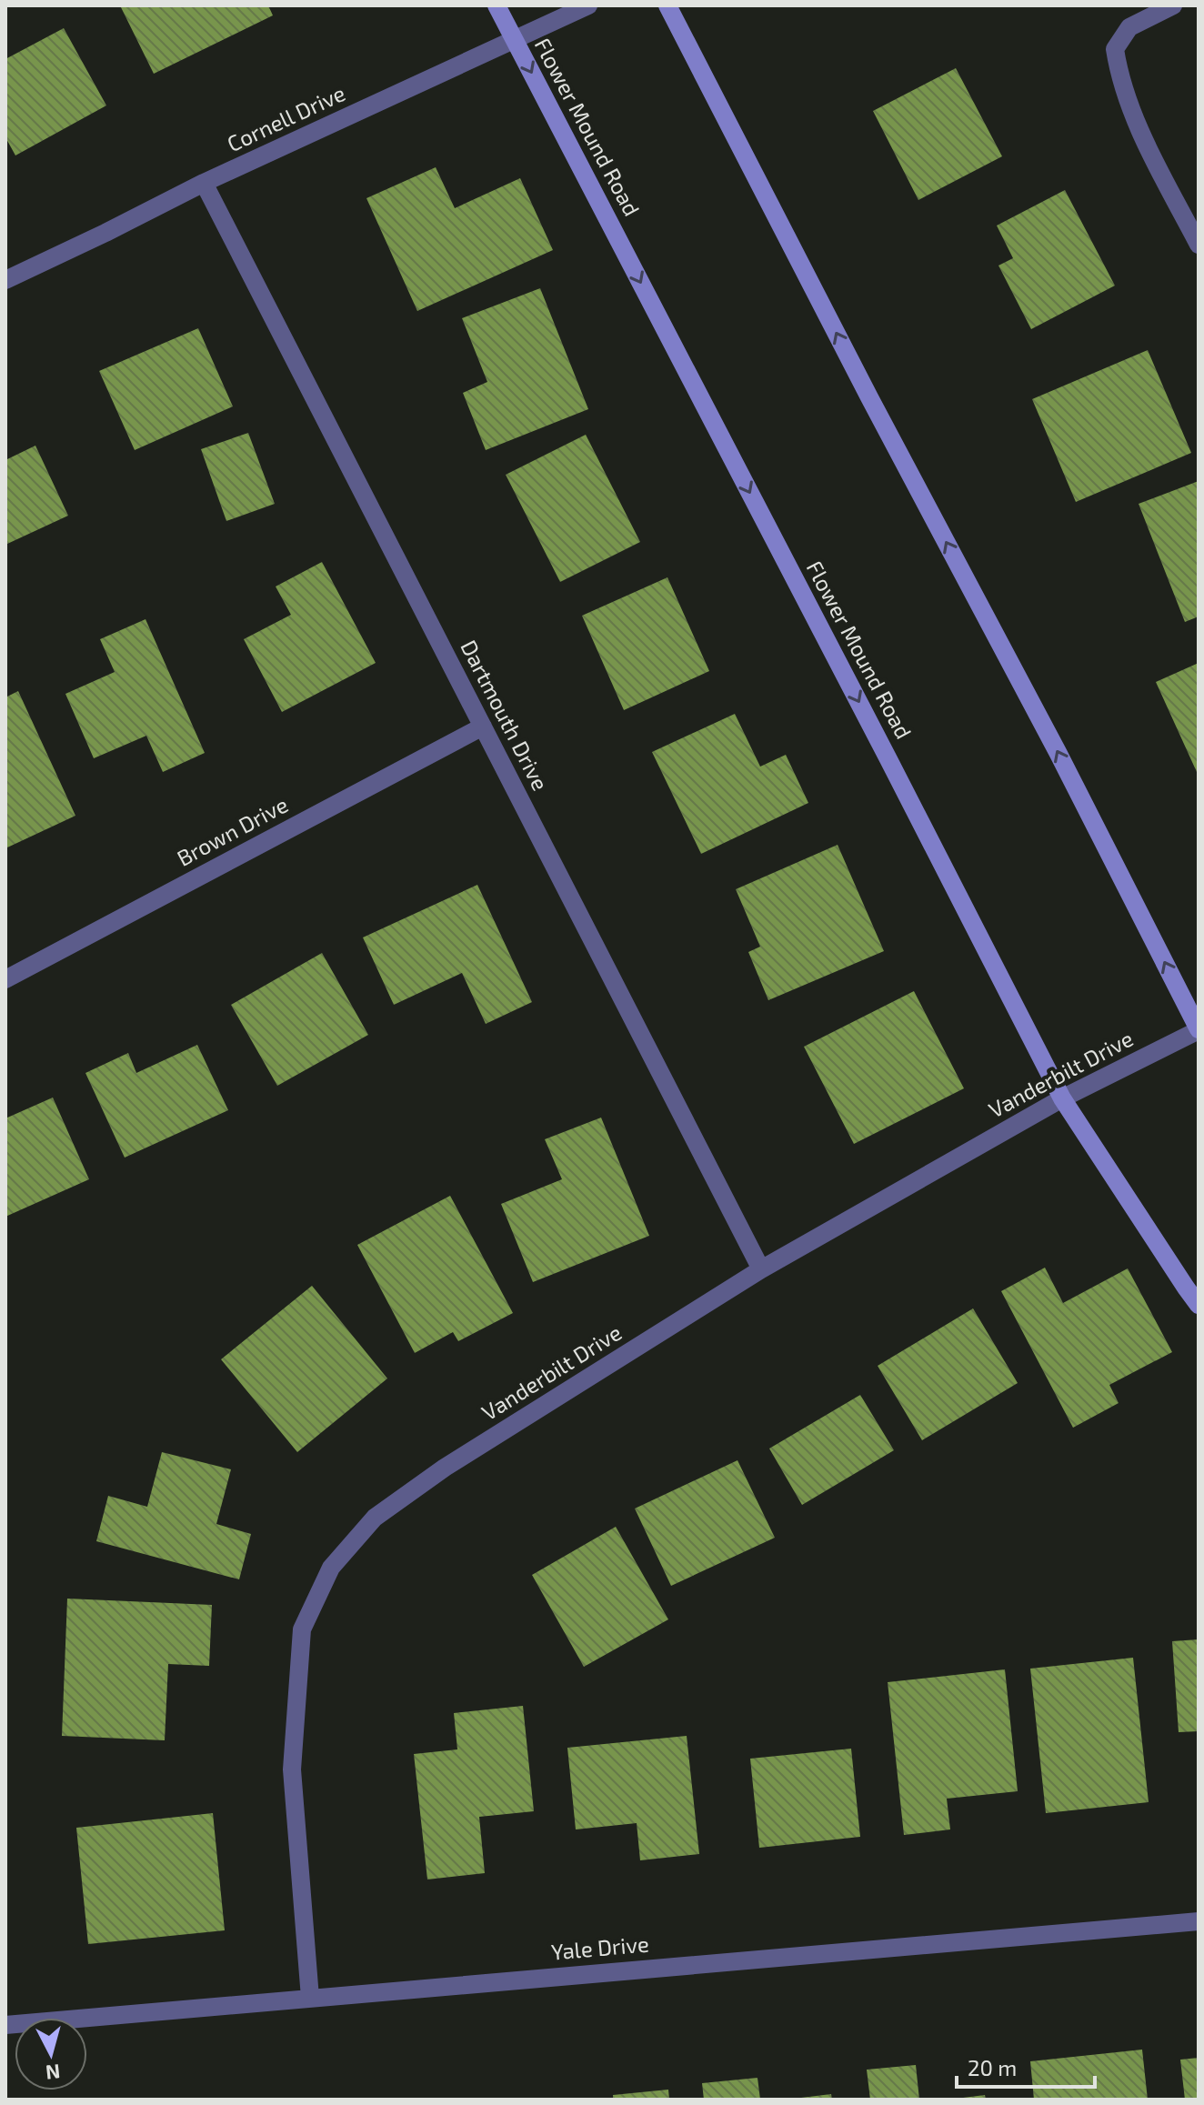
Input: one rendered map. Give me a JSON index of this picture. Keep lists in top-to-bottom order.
{
  "streets": {
    "main road": ["Flower Mound Road"],
    "street": [
      "Cornell Drive",
      "Dartmouth Drive",
      "Brown Drive",
      "Vanderbilt Drive",
      "Yale Drive"
    ]
  },
  "crossings": [
    ["Cornell Drive", "Flower Mound Road"],
    ["Cornell Drive", "Dartmouth Drive"],
    ["Flower Mound Road", "Vanderbilt Drive"],
    ["Dartmouth Drive", "Brown Drive"],
    ["Dartmouth Drive", "Vanderbilt Drive"],
    ["Vanderbilt Drive", "Yale Drive"]
  ],
  "scale_bar": "20 m",
  "north": "bottom"
}
